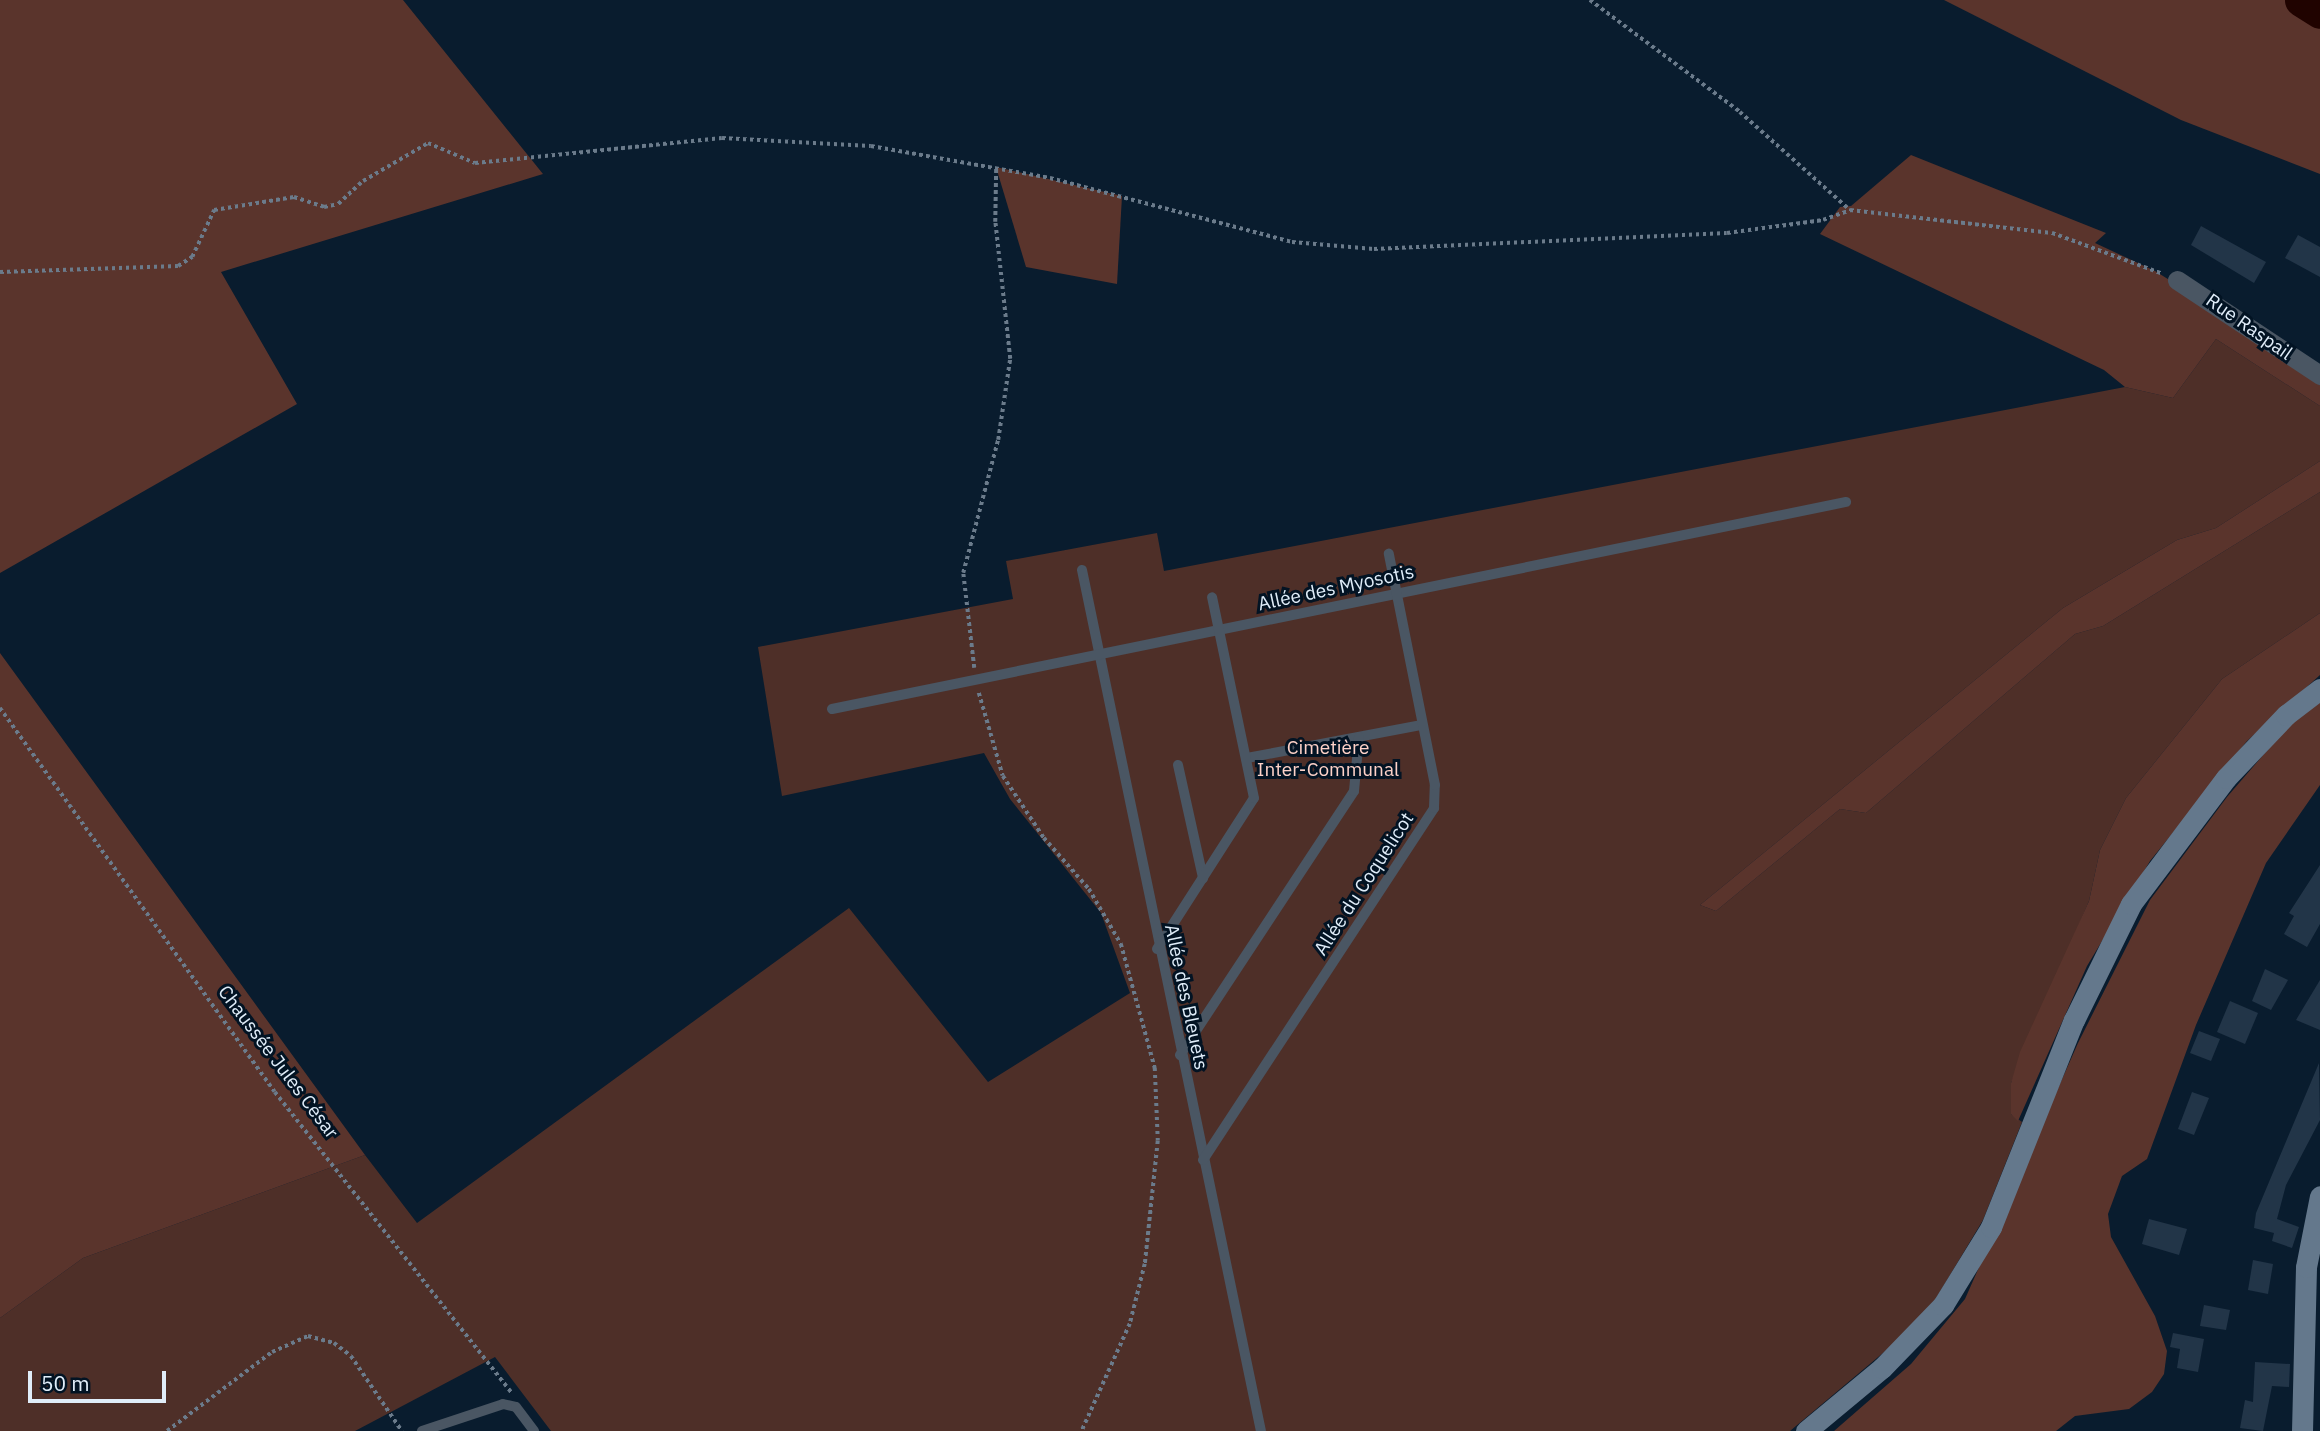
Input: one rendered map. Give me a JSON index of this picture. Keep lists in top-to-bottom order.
{
  "streets": {
    "street": ["Rue Raspail"],
    "lane": ["Allée des Myosotis", "Allée du Coquelicot", "Allée des Bleuets"],
    "path": ["Chaussée Jules César"]
  },
  "crossings": [
    ["Allée des Myosotis", "Allée du Coquelicot"],
    ["Allée des Myosotis", "Allée des Bleuets"],
    ["Allée du Coquelicot", "Allée des Bleuets"]
  ],
  "parks": ["Cimetière Inter-Communal"],
  "scale_bar": "50 m"
}
